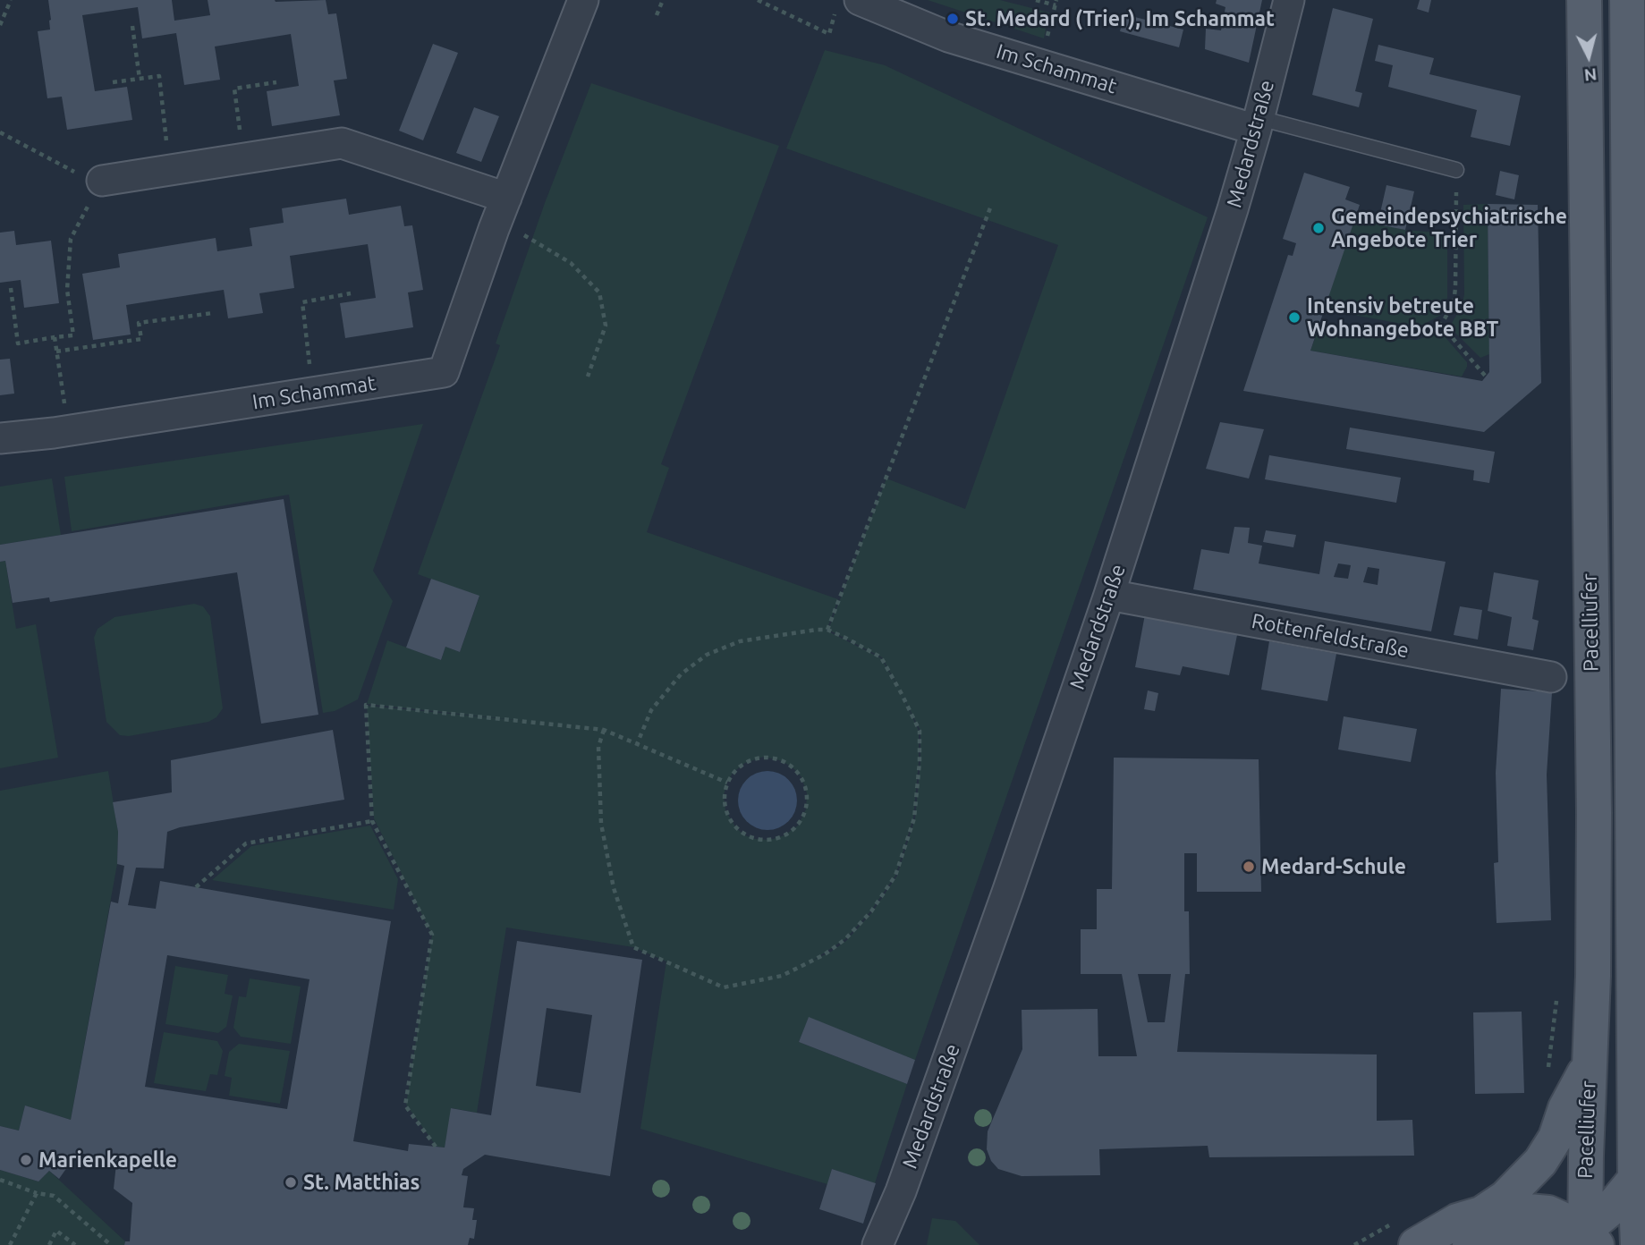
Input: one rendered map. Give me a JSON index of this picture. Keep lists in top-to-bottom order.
{
  "streets": {
    "main road": ["Pacelliufer"],
    "street": ["Im Schammat", "Medardstraße", "Rottenfeldstraße"]
  },
  "crossings": [
    ["Im Schammat", "Medardstraße"],
    ["Medardstraße", "Rottenfeldstraße"]
  ],
  "places": [
    "St. Medard (Trier), Im Schammat",
    "Gemeindepsychiatrische Angebote Trier",
    "Intensiv betreute Wohnangebote BBT",
    "Medard-Schule",
    "Marienkapelle",
    "St. Matthias"
  ],
  "north": "bottom"
}
